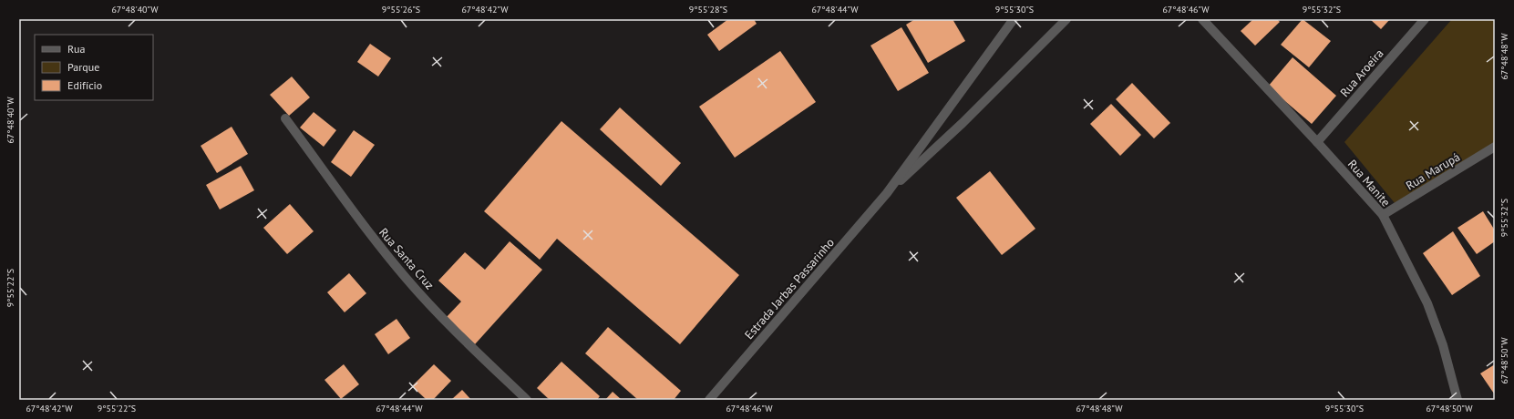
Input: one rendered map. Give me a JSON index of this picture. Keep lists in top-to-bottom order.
{
  "streets": {
    "street": [
      "Rua Aroeira",
      "Rua Marupá",
      "Rua Manite",
      "Rua Santa Cruz",
      "Estrada Jarbas Passarinho"
    ]
  },
  "crossings": [
    ["Rua Aroeira", "Rua Manite"],
    ["Rua Marupá", "Rua Manite"]
  ],
  "legend": ["Rua", "Parque", "Edifício"],
  "coordinates": [
    "67°48'40\"W",
    "9°55'26\"S",
    "67°48'42\"W",
    "9°55'28\"S",
    "67°48'44\"W",
    "9°55'30\"S",
    "67°48'46\"W",
    "9°55'32\"S",
    "67°48'48\"W",
    "9°55'22\"S",
    "67°48'50\"W"
  ]
}
